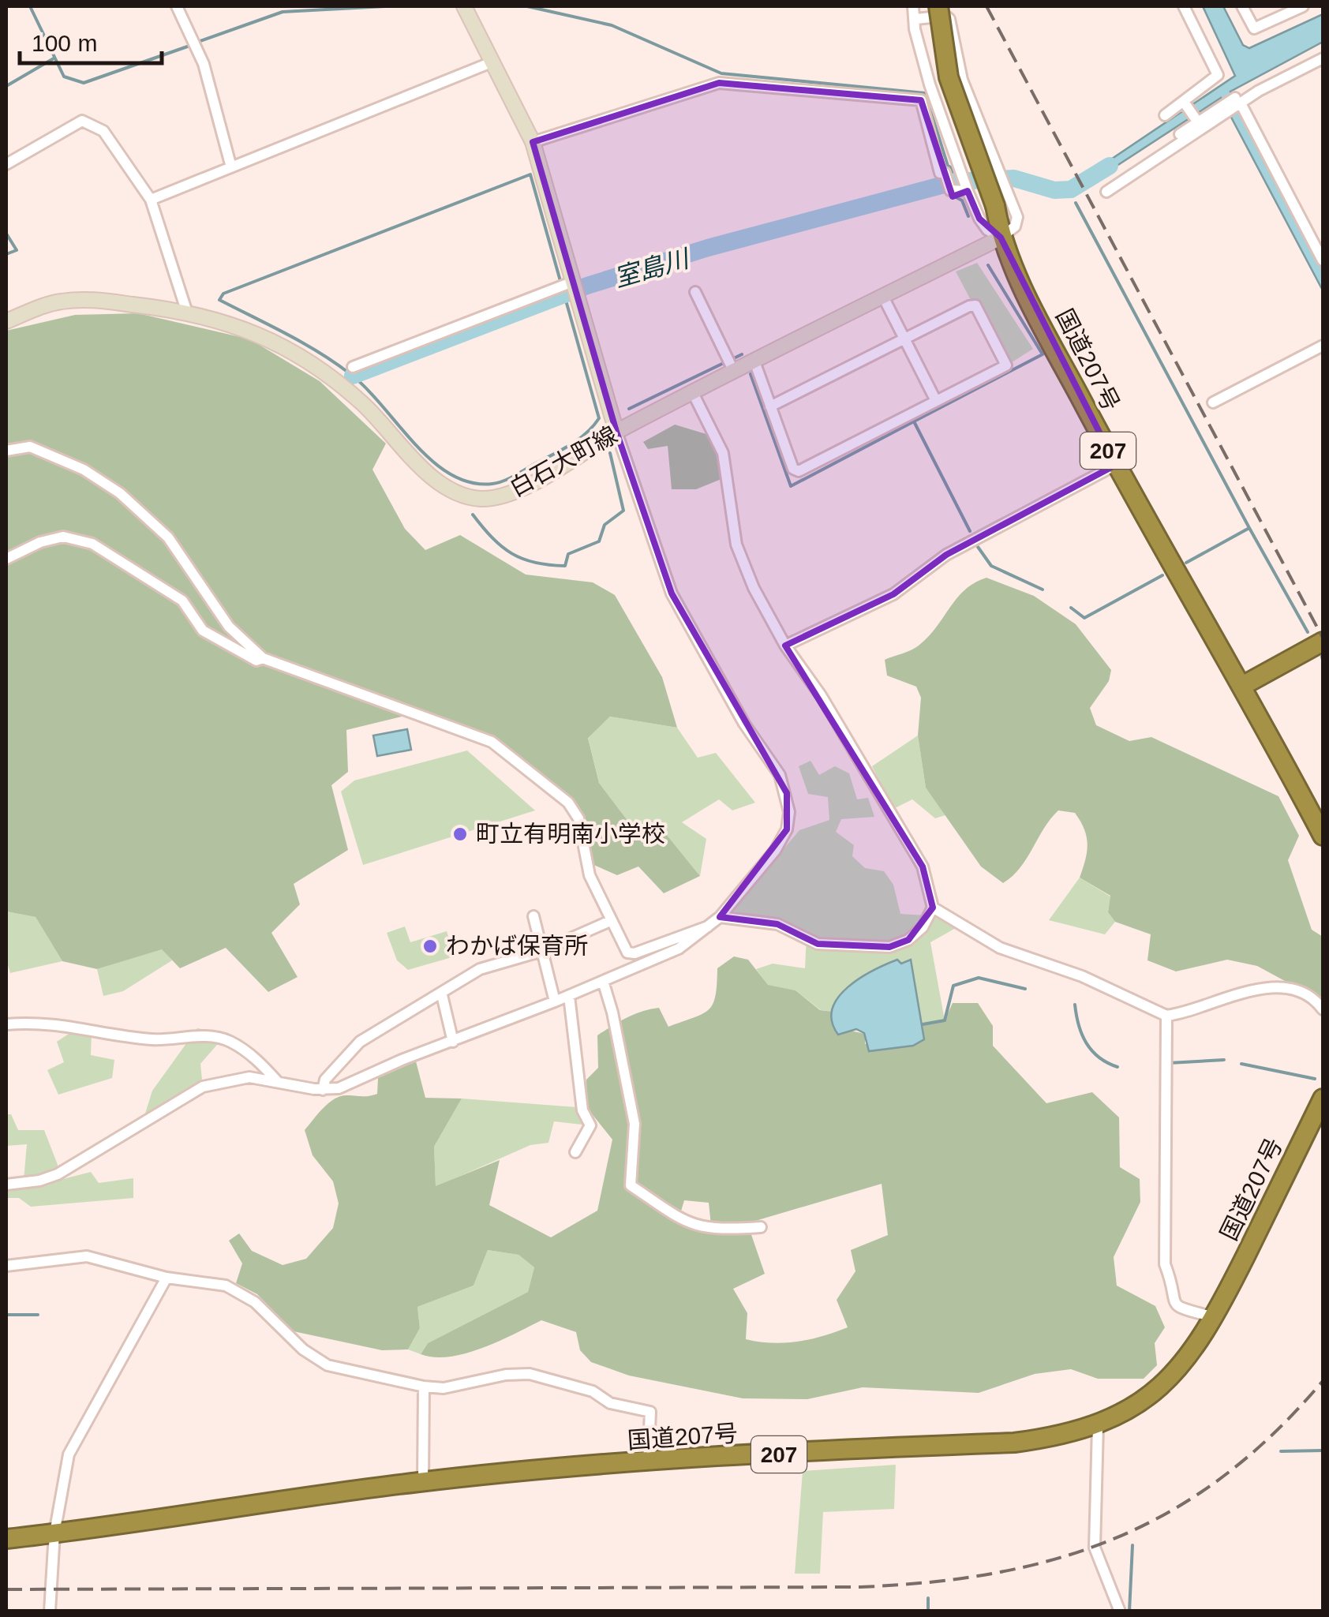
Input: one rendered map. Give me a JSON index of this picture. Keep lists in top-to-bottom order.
{
  "streets": {
    "highway": ["国道207号", "207"],
    "main road": ["白石大町線"]
  },
  "crossings": [
    ["国道207号", "白石大町線"]
  ],
  "water": ["室島川"],
  "places": ["町立有明南小学校", "わかば保育所"],
  "scale_bar": "100 m"
}
